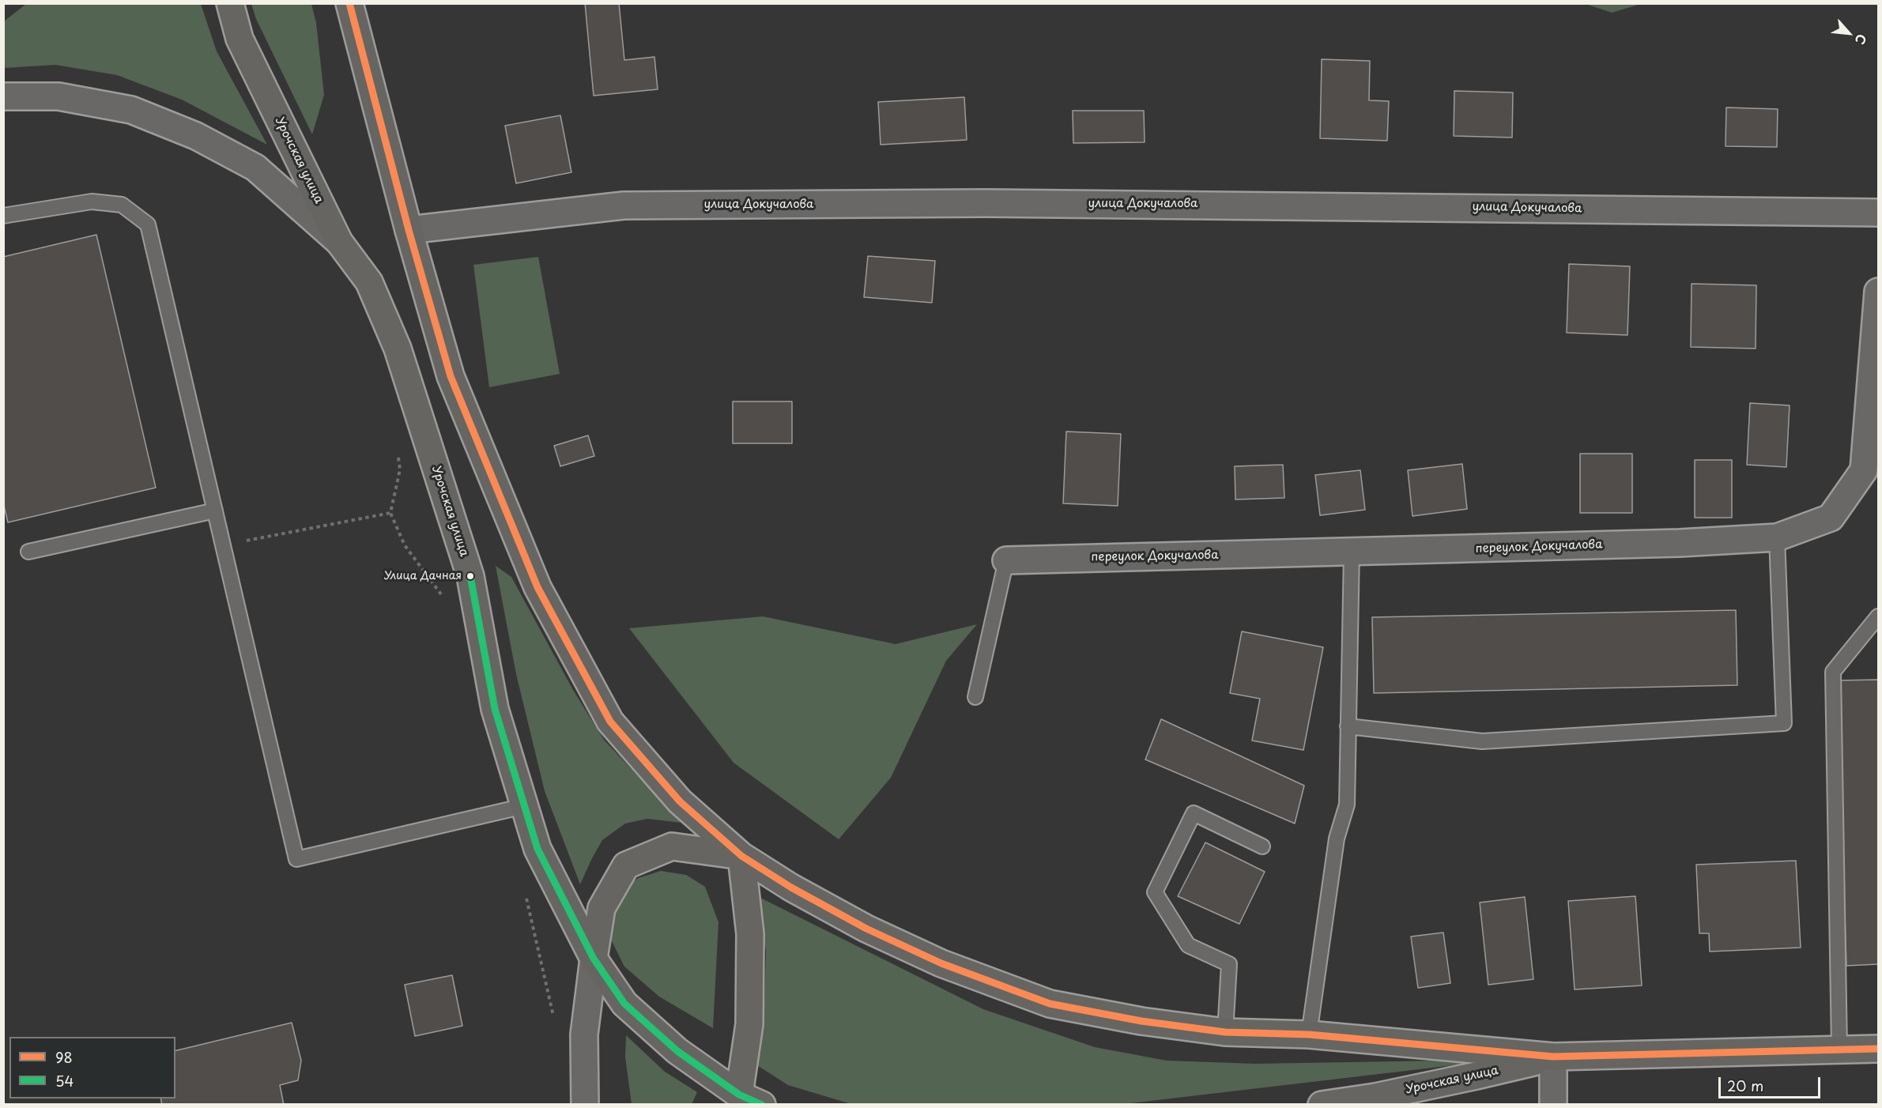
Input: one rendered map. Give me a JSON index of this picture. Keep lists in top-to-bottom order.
{
  "streets": {
    "main road": ["Урочская улица"],
    "street": ["улица Докучалова", "переулок Докучалова"]
  },
  "crossings": [
    ["Урочская улица", "улица Докучалова"]
  ],
  "places": ["Улица Дачная"],
  "lines": ["transit line 98", "transit line 54"],
  "legend": ["98", "54"],
  "scale_bar": "20 m",
  "north": "bottom right"
}
